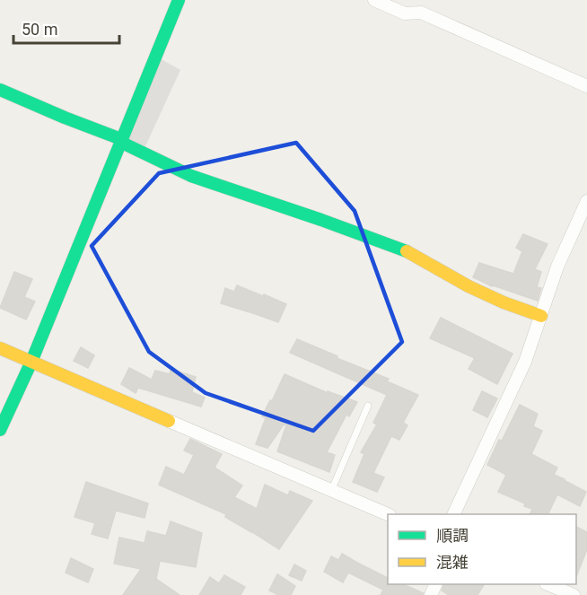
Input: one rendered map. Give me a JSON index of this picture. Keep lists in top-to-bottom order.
{
  "legend": ["順調", "混雑"],
  "scale_bar": "50 m"
}
